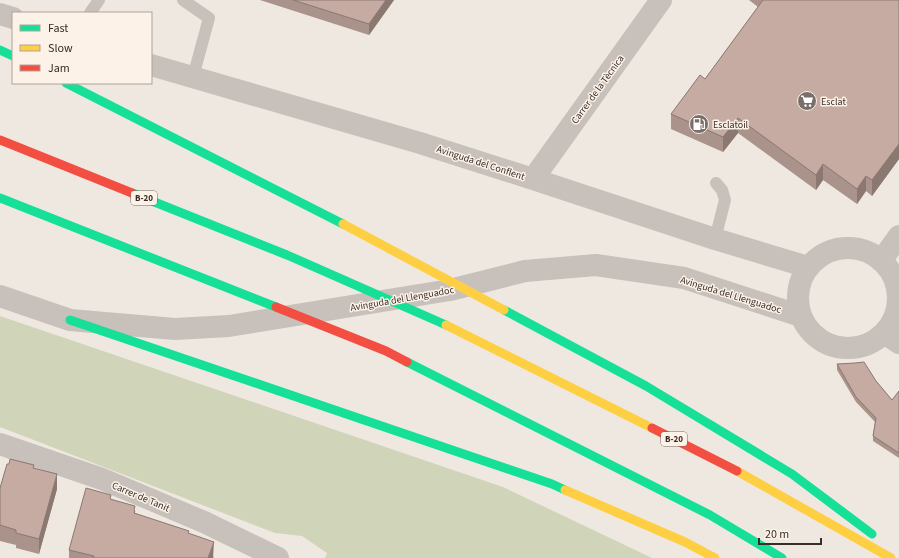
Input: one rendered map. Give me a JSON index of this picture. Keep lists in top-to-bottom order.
{
  "streets": {
    "highway": ["B-20"],
    "street": [
      "Carrer de la Tècnica",
      "Avinguda del Conflent",
      "Avinguda del Llenguadoc",
      "Carrer de Tanit"
    ]
  },
  "crossings": [
    ["Carrer de la Tècnica", "Avinguda del Conflent"],
    ["Avinguda del Conflent", "Avinguda del Llenguadoc"]
  ],
  "places": {
    "supermarket": ["Esclat"],
    "fuel station": ["Esclatoil"]
  },
  "legend": ["Fast", "Slow", "Jam"],
  "scale_bar": "20 m"
}
